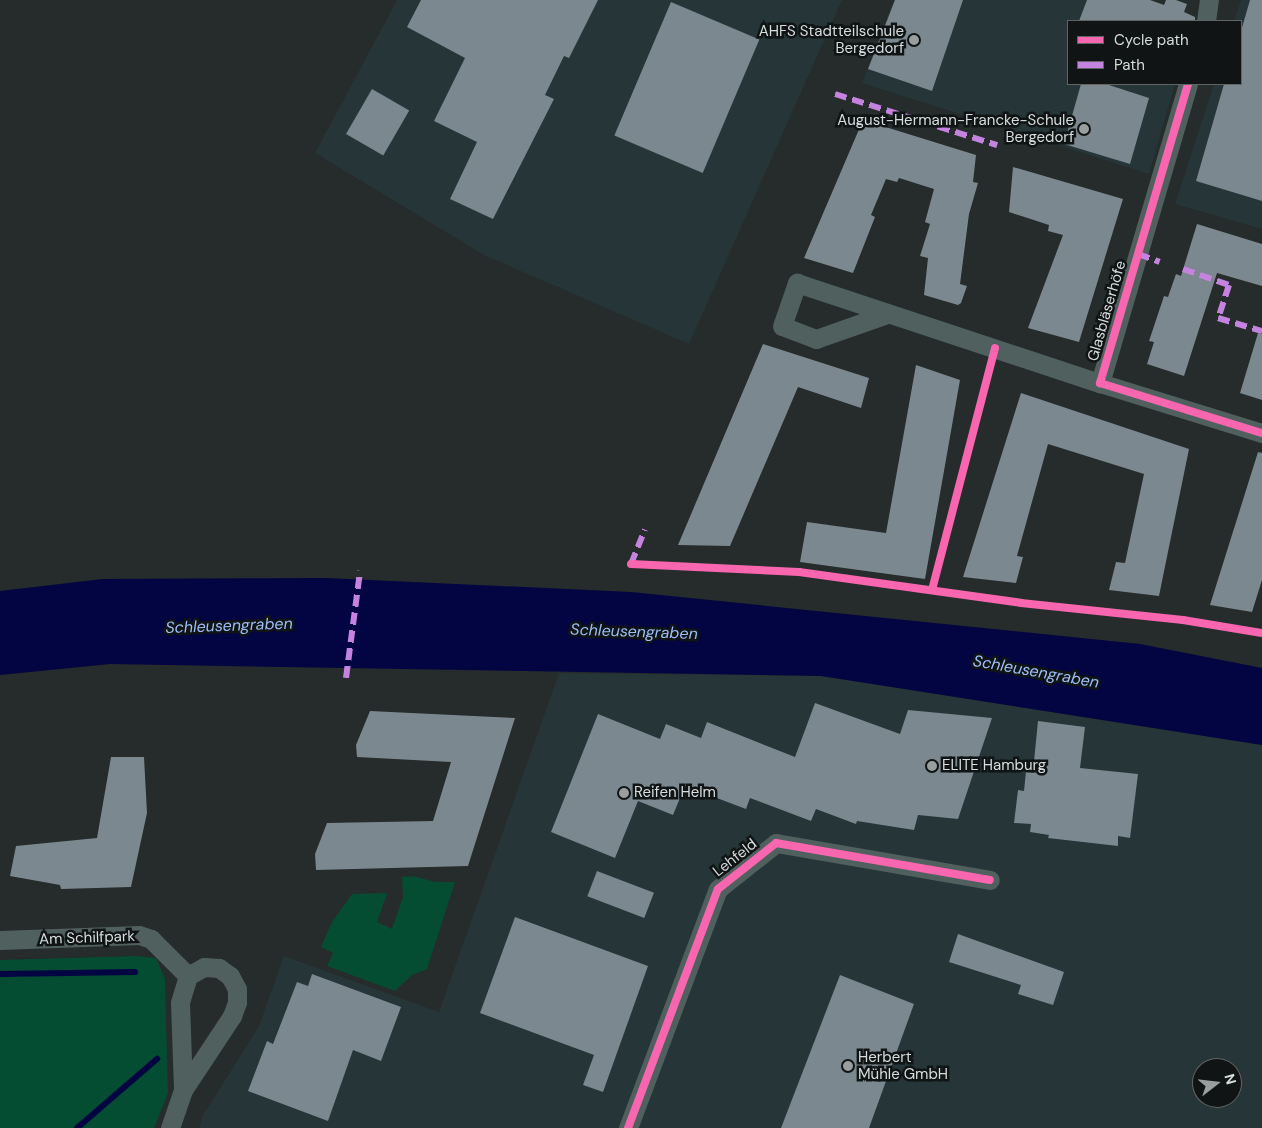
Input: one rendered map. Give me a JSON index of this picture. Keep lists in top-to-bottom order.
{
  "streets": {
    "street": ["Glasbläserhöfe", "Lehfeld", "Am Schilfpark"]
  },
  "water": ["Schleusengraben"],
  "places": [
    "AHFS Stadtteilschule Bergedorf",
    "August-Hermann-Francke-Schule Bergedorf",
    "ELITE Hamburg",
    "Reifen Helm",
    "Herbert Mühle GmbH"
  ],
  "legend": ["Cycle path", "Path"],
  "north": "right"
}
